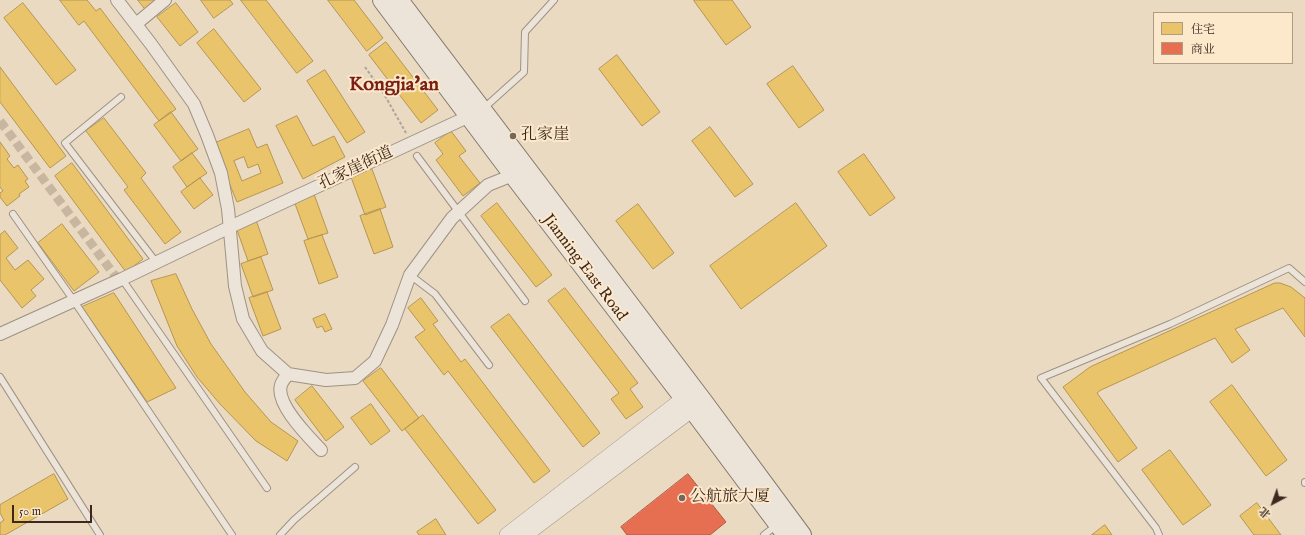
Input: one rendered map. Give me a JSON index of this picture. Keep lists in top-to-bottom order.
{
  "streets": {
    "main road": ["Jianning East Road"],
    "street": ["孔家崖街道"]
  },
  "crossings": [
    ["孔家崖街道", "Jianning East Road"]
  ],
  "districts": ["Kongjia'an"],
  "places": ["孔家崖", "公航旅大厦"],
  "legend": ["住宅", "商业"],
  "scale_bar": "50 m",
  "north": "bottom left"
}
